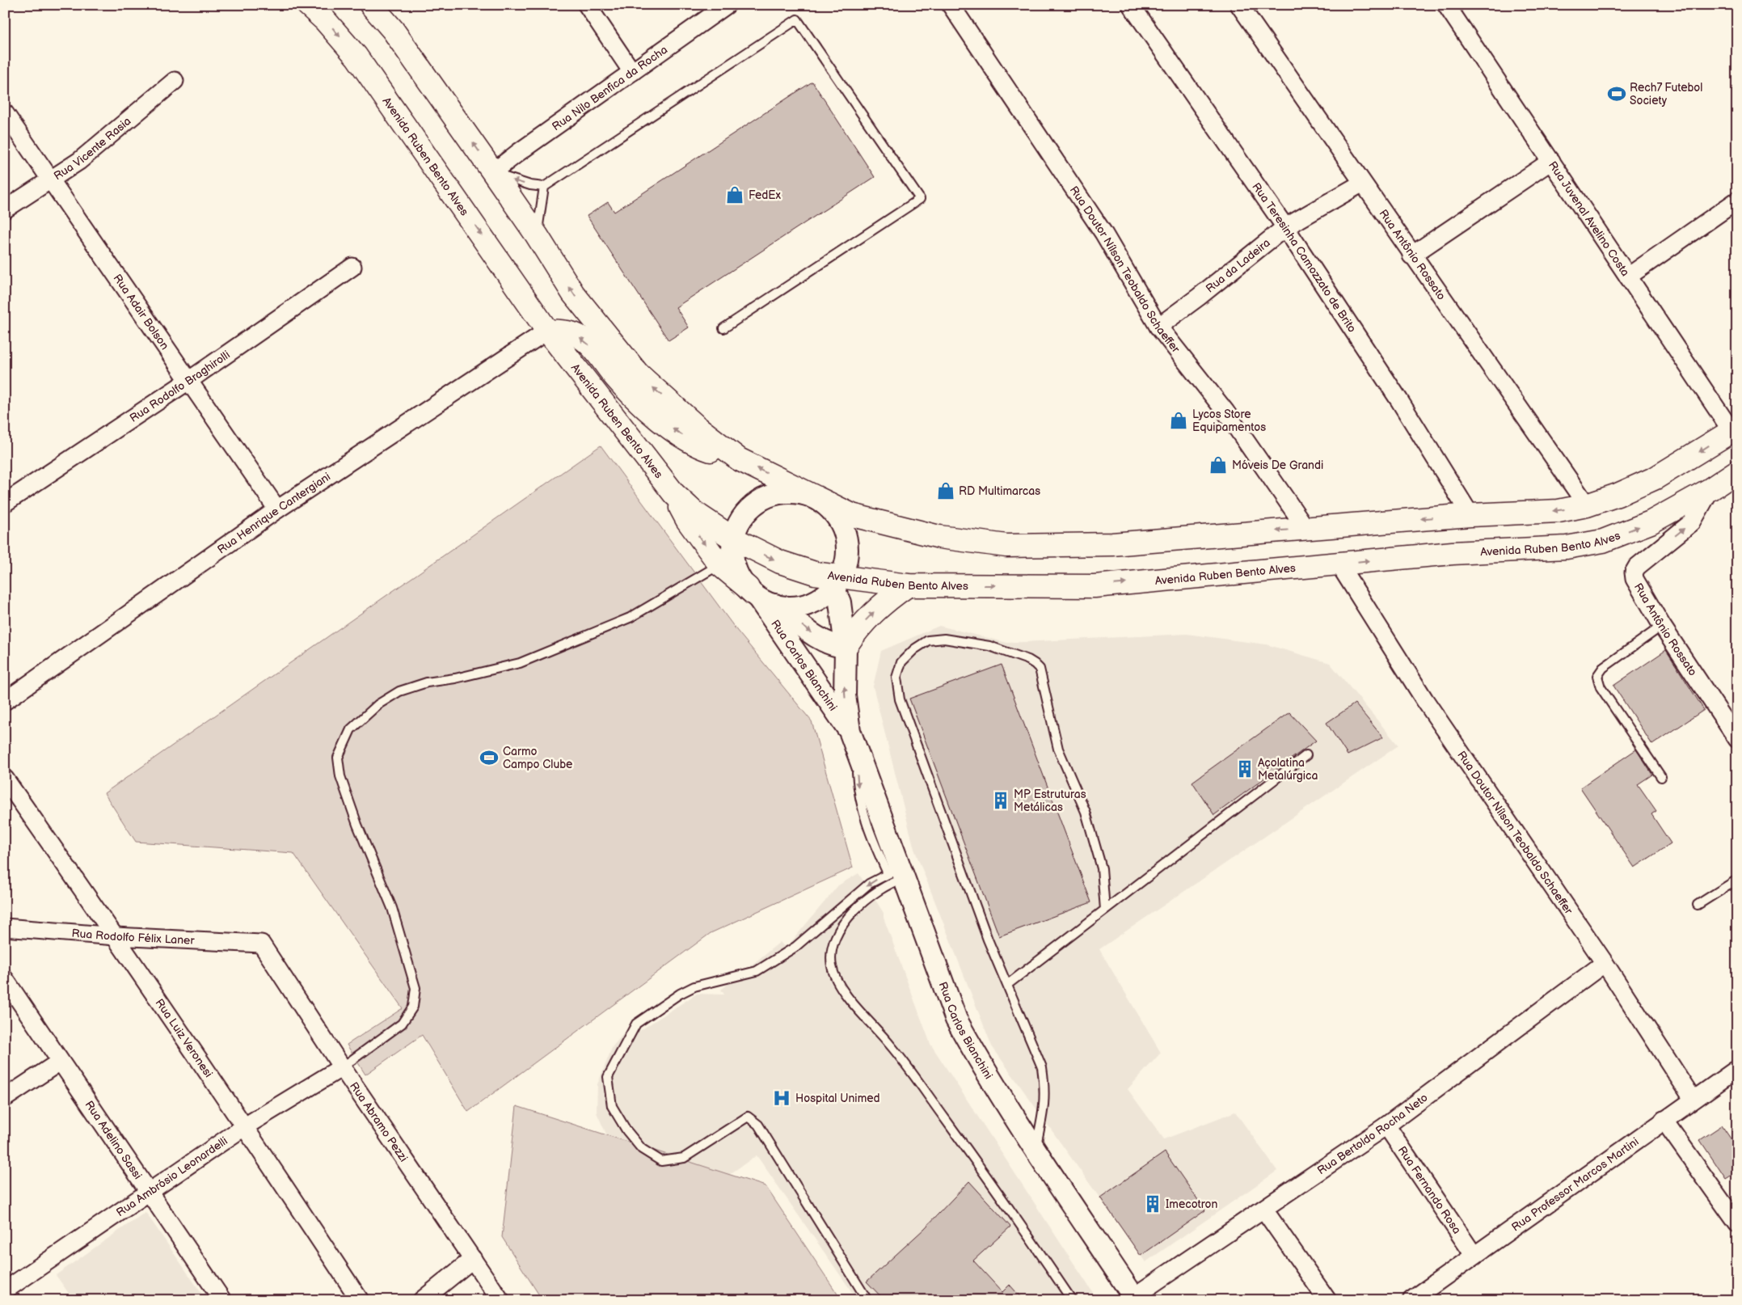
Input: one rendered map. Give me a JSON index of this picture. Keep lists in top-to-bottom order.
{
  "streets": {
    "main road": ["Avenida Ruben Bento Alves"],
    "street": [
      "Rua Nilo Benfica da Rocha",
      "Rua Vicente Rasia",
      "Rua Juvenal Avelino Costa",
      "Rua Antônio Rossato",
      "Rua Teresinha Camozzato de Brito",
      "Rua da Ladeira",
      "Rua Doutor Nílson Teobaldo Schaeffer",
      "Rua Adair Bolson",
      "Rua Rodolfo Braghirolli",
      "Rua Henrique Cantergiani",
      "Rua Carlos Bianchini",
      "Rua Rodolfo Félix Laner",
      "Rua Luiz Veronesi",
      "Rua Abramo Pezzi",
      "Rua Bertoldo Rocha Neto",
      "Rua Adelino Sassi",
      "Rua Ambrósio Leonardelli",
      "Rua Professor Marcos Martini",
      "Rua Fernando Rosa"
    ]
  },
  "crossings": [
    ["Rua Vicente Rasia", "Rua Adair Bolson"],
    ["Avenida Ruben Bento Alves", "Rua Antônio Rossato"],
    ["Avenida Ruben Bento Alves", "Rua Doutor Nílson Teobaldo Schaeffer"],
    ["Avenida Ruben Bento Alves", "Rua Henrique Cantergiani"],
    ["Avenida Ruben Bento Alves", "Rua Carlos Bianchini"],
    ["Rua Antônio Rossato", "Rua da Ladeira"],
    ["Rua Teresinha Camozzato de Brito", "Rua da Ladeira"],
    ["Rua da Ladeira", "Rua Doutor Nílson Teobaldo Schaeffer"],
    ["Rua Doutor Nílson Teobaldo Schaeffer", "Rua Bertoldo Rocha Neto"],
    ["Rua Doutor Nílson Teobaldo Schaeffer", "Rua Professor Marcos Martini"],
    ["Rua Adair Bolson", "Rua Rodolfo Braghirolli"],
    ["Rua Adair Bolson", "Rua Henrique Cantergiani"],
    ["Rua Carlos Bianchini", "Rua Bertoldo Rocha Neto"],
    ["Rua Rodolfo Félix Laner", "Rua Luiz Veronesi"],
    ["Rua Rodolfo Félix Laner", "Rua Abramo Pezzi"],
    ["Rua Luiz Veronesi", "Rua Ambrósio Leonardelli"],
    ["Rua Abramo Pezzi", "Rua Ambrósio Leonardelli"],
    ["Rua Bertoldo Rocha Neto", "Rua Fernando Rosa"],
    ["Rua Adelino Sassi", "Rua Ambrósio Leonardelli"],
    ["Rua Professor Marcos Martini", "Rua Fernando Rosa"]
  ],
  "places": {
    "sports": ["Rech7 Futebol Society", "Carmo Campo Clube"],
    "shop": [
      "FedEx",
      "Lycos Store Equipamentos",
      "Móveis De Grandi",
      "RD Multimarcas"
    ],
    "building": ["Açolatina Metalúrgica", "MP Estruturas Metálicas", "Imecotron"],
    "hospital": ["Hospital Unimed"]
  }
}
